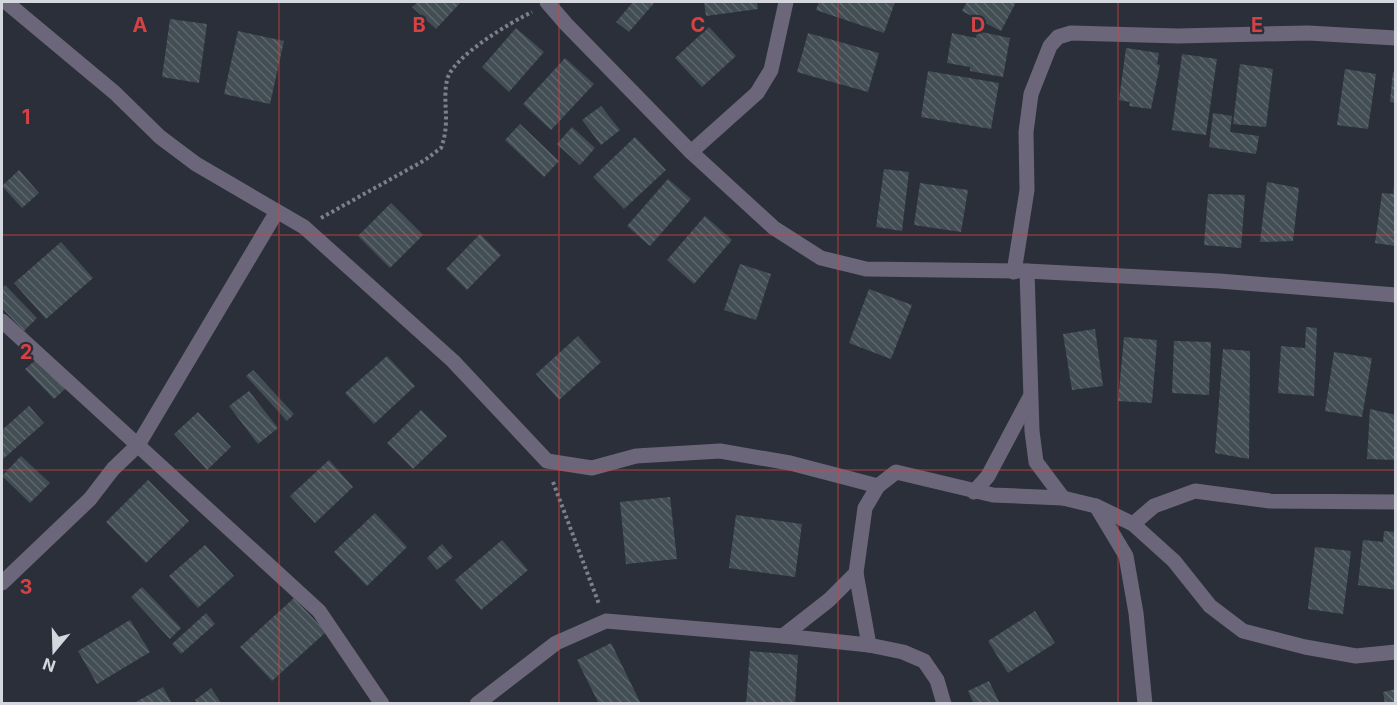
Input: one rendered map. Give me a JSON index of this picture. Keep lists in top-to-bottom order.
{
  "north": "bottom",
  "grid": {
    "columns": [
      "A",
      "B",
      "C",
      "D",
      "E"
    ],
    "rows": ["1", "2", "3"]
  }
}
